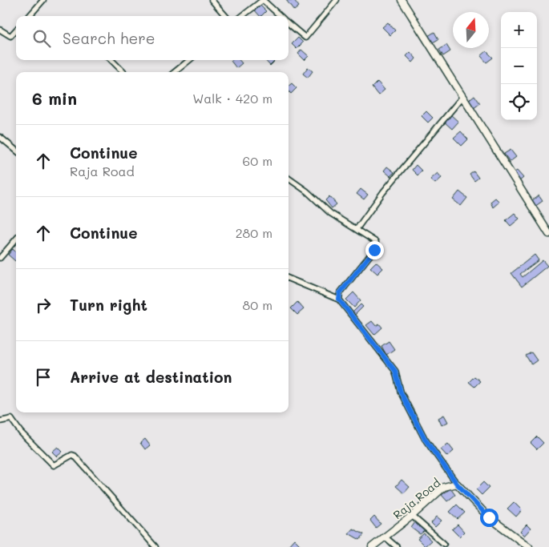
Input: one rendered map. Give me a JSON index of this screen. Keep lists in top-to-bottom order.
{
  "streets": {
    "street": ["Raja Road"]
  },
  "north": "top",
  "page": {
    "map_buttons": ["+", "−"],
    "search": "Search here",
    "heading": ["6 min", "Walk · 420 m"],
    "list": [
      ["Continue", "Raja Road", "60 m"],
      ["Continue", "280 m"],
      ["Turn right", "80 m"],
      "Arrive at destination"
    ]
  }
}
